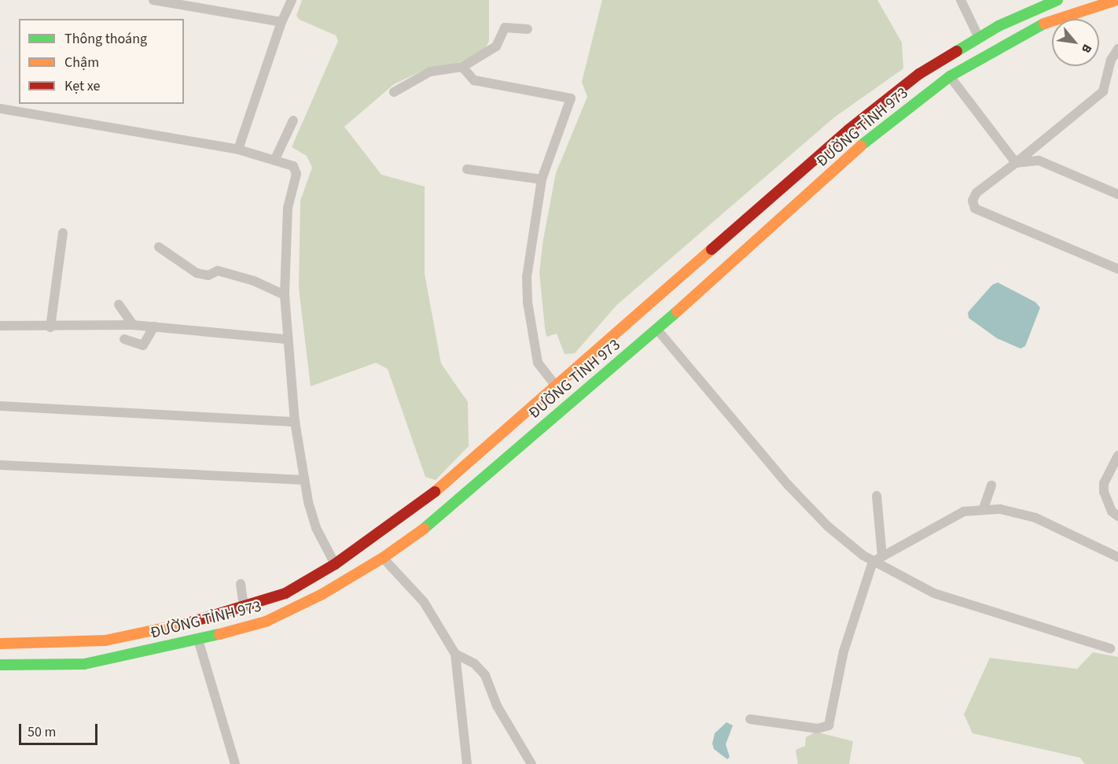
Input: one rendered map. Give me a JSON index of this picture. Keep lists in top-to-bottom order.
{
  "streets": {
    "main road": ["ĐƯỜNG TỈNH 973"]
  },
  "legend": ["Thông thoáng", "Chậm", "Kẹt xe"],
  "scale_bar": "50 m",
  "north": "bottom right"
}
